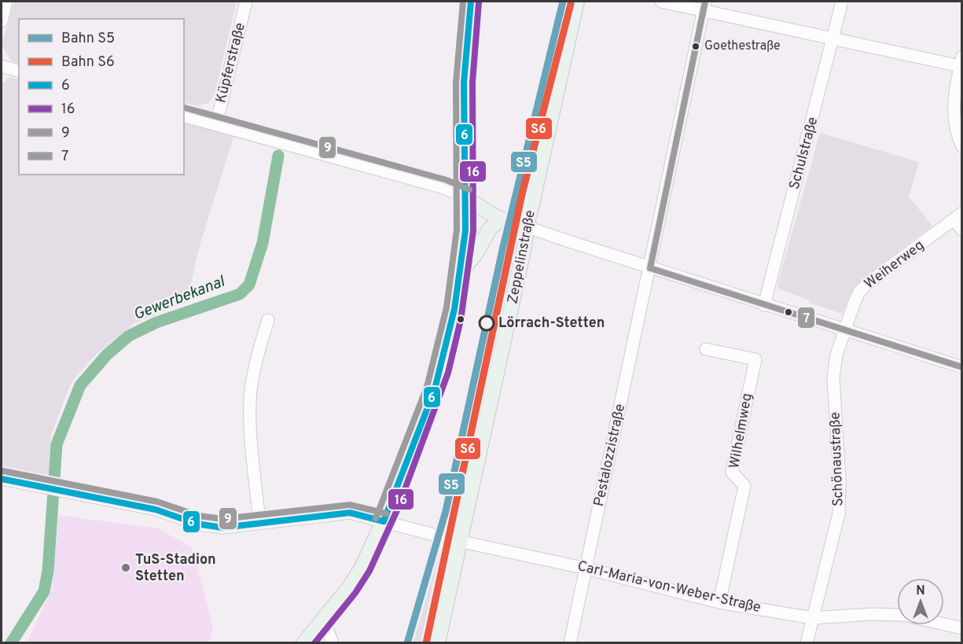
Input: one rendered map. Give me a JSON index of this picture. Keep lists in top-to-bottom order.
{
  "streets": {
    "main road": ["Zeppelinstraße"],
    "street": [
      "Küpferstraße",
      "Schulstraße",
      "Weiherweg",
      "Wilhelmweg",
      "Pestalozzistraße",
      "Schönaustraße",
      "Carl-Maria-von-Weber-Straße"
    ]
  },
  "crossings": [
    ["Zeppelinstraße", "Carl-Maria-von-Weber-Straße"],
    ["Weiherweg", "Schönaustraße"],
    ["Wilhelmweg", "Carl-Maria-von-Weber-Straße"],
    ["Pestalozzistraße", "Carl-Maria-von-Weber-Straße"],
    ["Schönaustraße", "Carl-Maria-von-Weber-Straße"]
  ],
  "water": ["Gewerbekanal"],
  "places": ["Goethestraße", "Lörrach-Stetten", "TuS-Stadion Stetten"],
  "lines": [
    "rail line S5",
    "transit line 6",
    "transit line 9",
    "transit line 7",
    "transit line 16",
    "rail line S6"
  ],
  "legend": [
    "Bahn S5",
    "Bahn S6",
    "6",
    "16",
    "9",
    "7"
  ],
  "north": "top"
}
